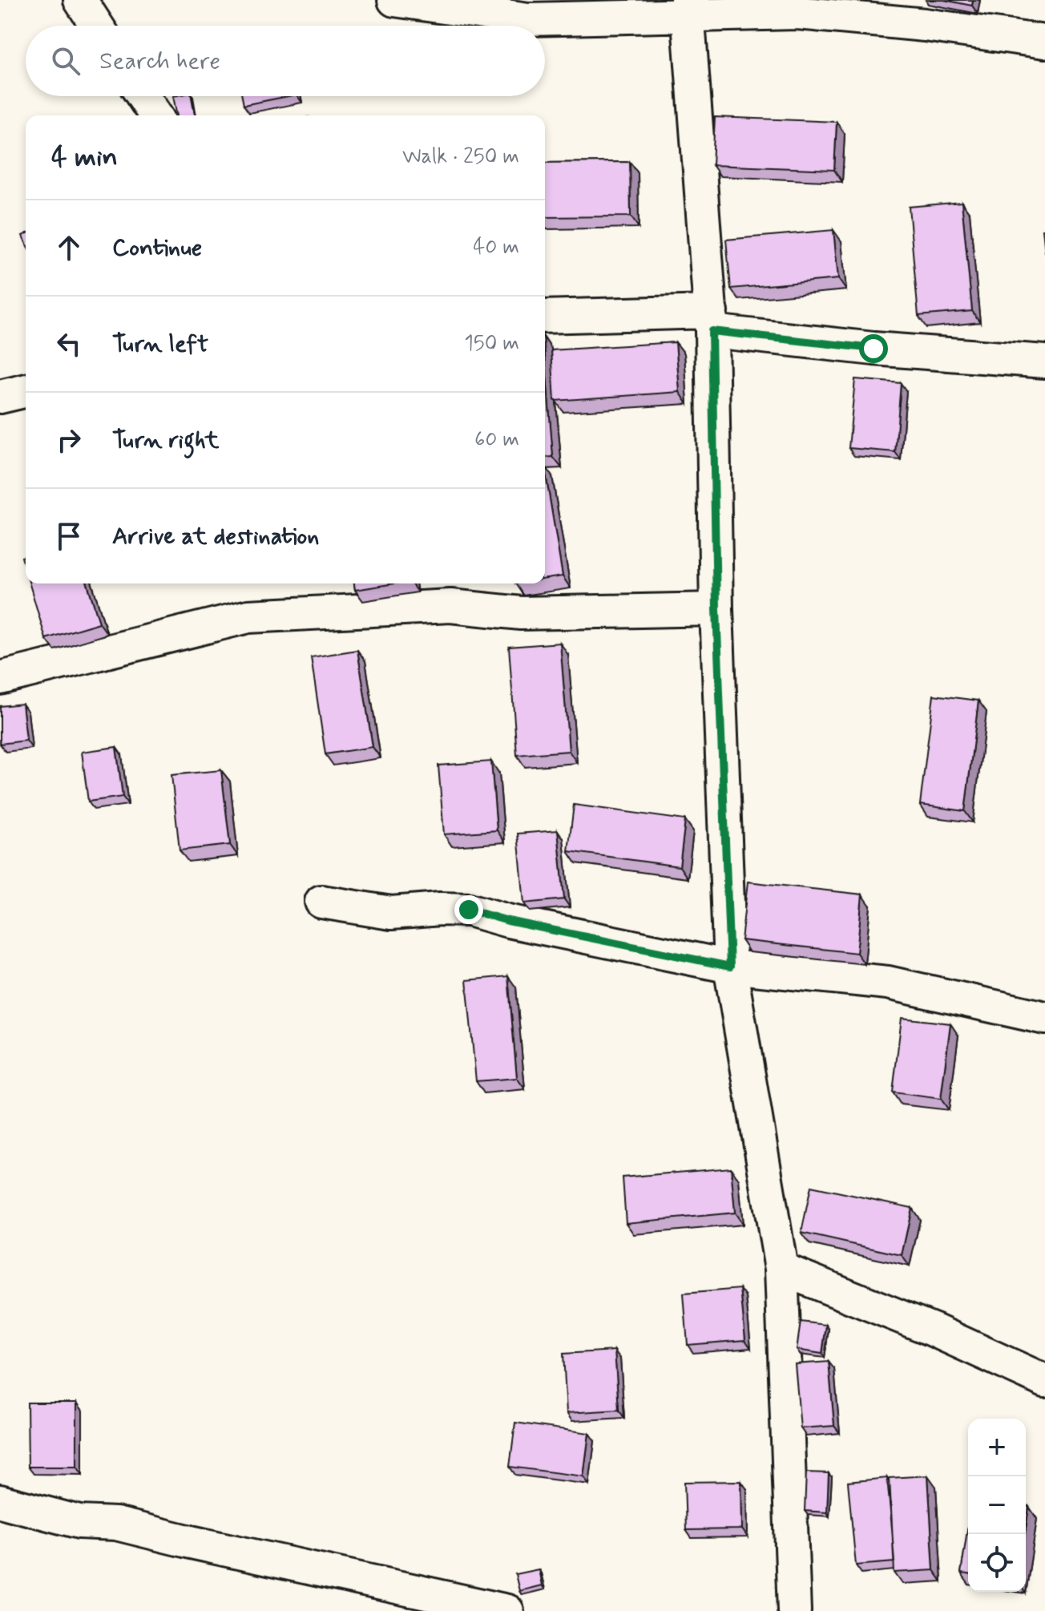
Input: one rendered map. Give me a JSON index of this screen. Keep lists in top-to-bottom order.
{
  "page": {
    "search": "Search here",
    "heading": ["4 min", "Walk · 250 m"],
    "list": [
      ["Continue", "40 m"],
      ["Turn left", "150 m"],
      ["Turn right", "60 m"],
      "Arrive at destination"
    ],
    "map_buttons": ["+", "−"]
  }
}
